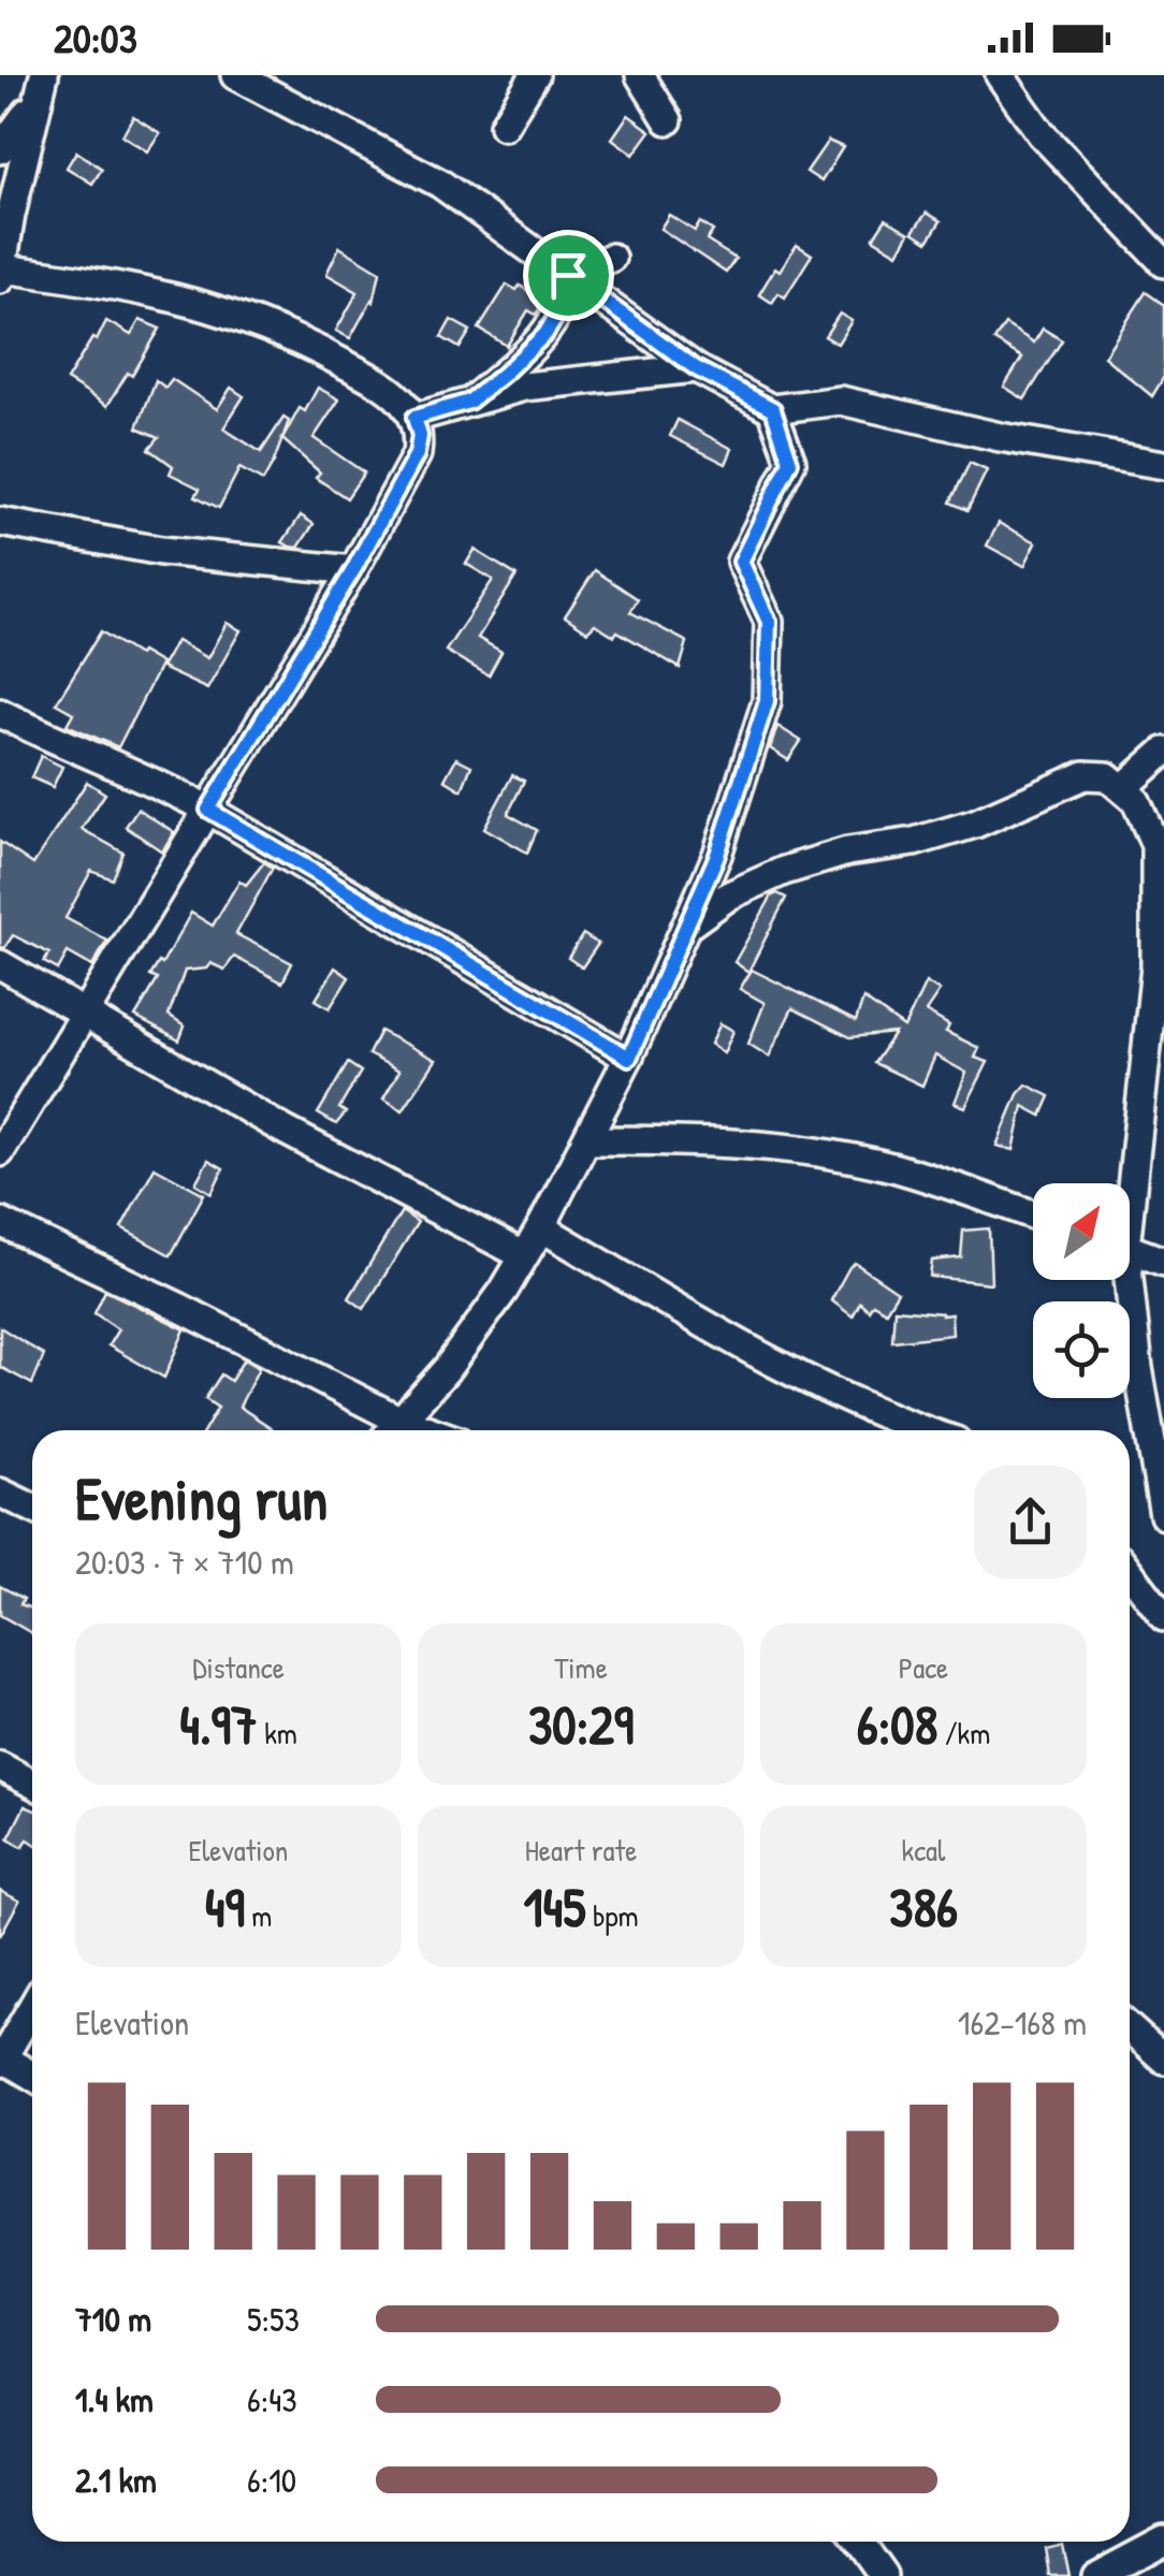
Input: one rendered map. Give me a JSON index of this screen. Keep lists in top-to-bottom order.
{
  "north": "top right",
  "page": {
    "status": "20:03",
    "heading": ["Evening run", "20:03 · 7 × 710 m"],
    "stats": [
      ["Distance", "4.97 km"],
      ["Time", "30:29"],
      ["Pace", "6:08 /km"],
      ["Elevation", "49 m"],
      ["Heart rate", "145 bpm"],
      ["kcal", "386"]
    ],
    "chart": ["Elevation", "162–168 m"],
    "list": [
      {
        "name": "710 m",
        "note": "5:53"
      },
      {
        "name": "1.4 km",
        "note": "6:43"
      },
      {
        "name": "2.1 km",
        "note": "6:10"
      }
    ]
  }
}
